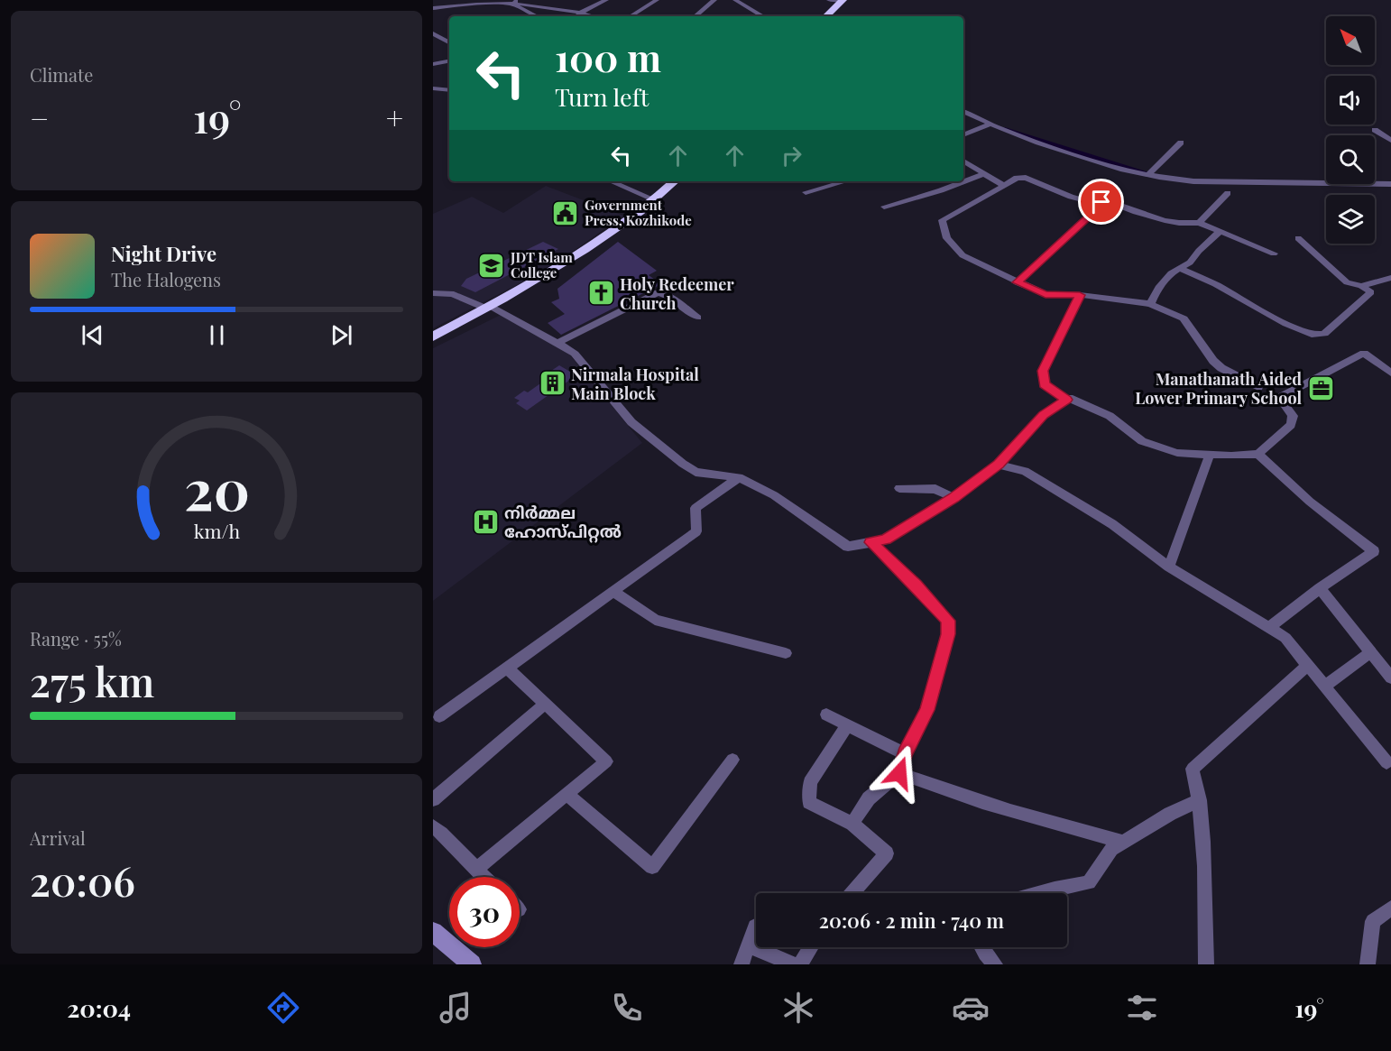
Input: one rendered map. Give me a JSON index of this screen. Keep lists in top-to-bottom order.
{
  "places": {
    "public building": ["Government Press, Kozhikode"],
    "school or university": ["JDT Islam College"],
    "church": ["Holy Redeemer Church"],
    "building": ["Nirmala Hospital Main Block"],
    "office": ["Manathanath Aided Lower Primary School"],
    "hospital": ["നിർമ്മല ഹോസ്പിറ്റൽ"]
  },
  "north": "top left",
  "page": {
    "tile": [
      "Climate",
      ["Range · 55%", "275 km"],
      ["Arrival", "20:06"]
    ],
    "turn": ["100 m", "Turn left"],
    "heat": ["−", "19°", "+"],
    "song": ["Night Drive", "The Halogens"],
    "limit": "30",
    "trip": "20:06 · 2 min · 740 m",
    "tabs": ["20:04", "19°"],
    "gauge": ["20", "km/h"]
  }
}
